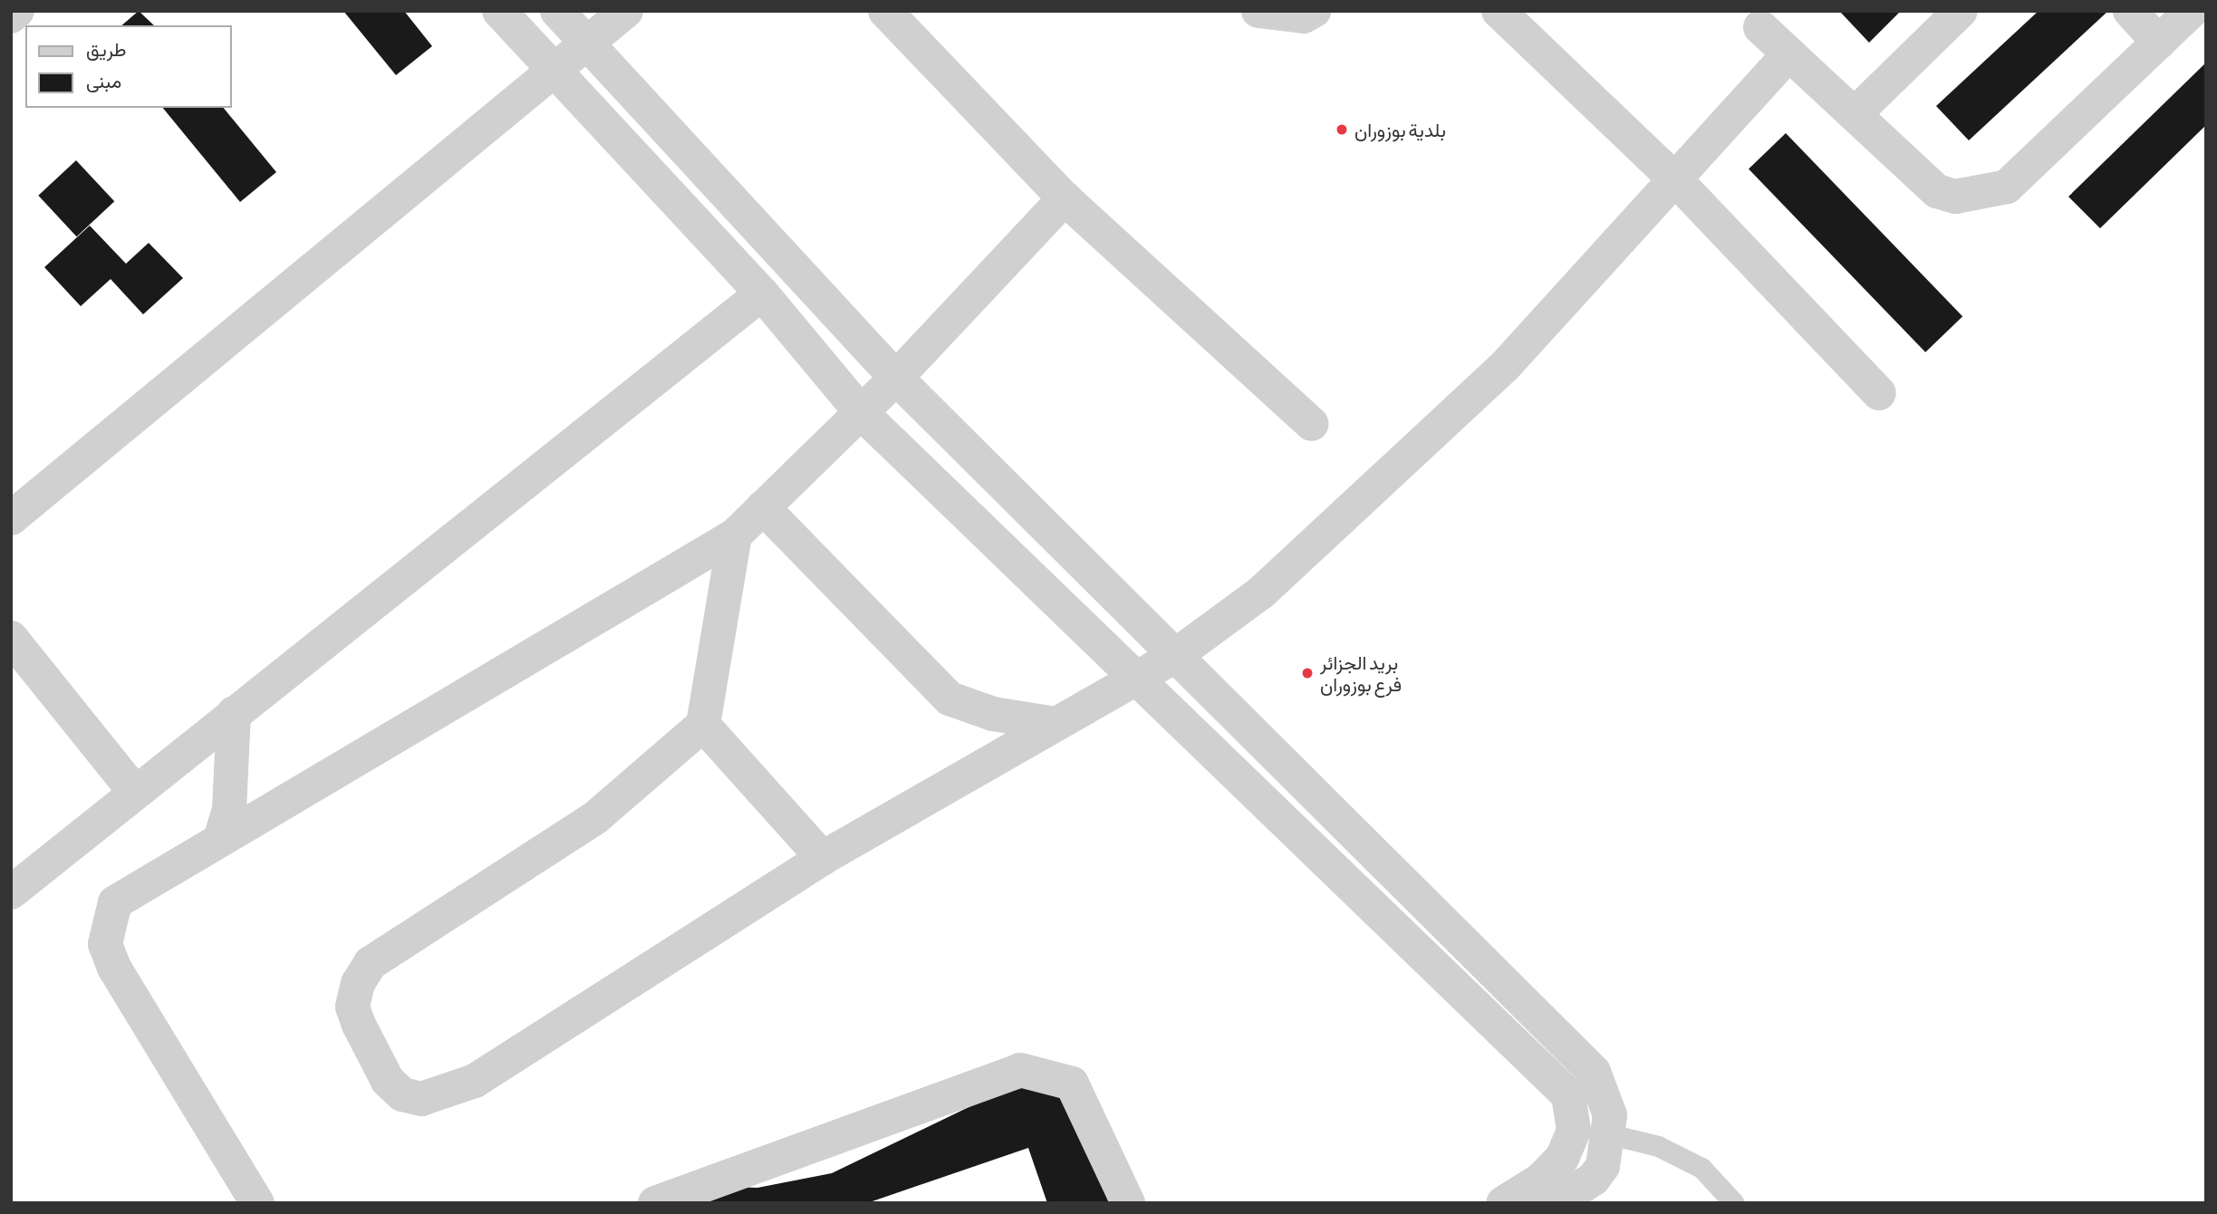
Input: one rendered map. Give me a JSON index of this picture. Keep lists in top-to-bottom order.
{
  "places": ["بلدية بوزوران", "بريد الجزائر فرع بوزوران"],
  "legend": ["طريق", "مبنى"]
}
